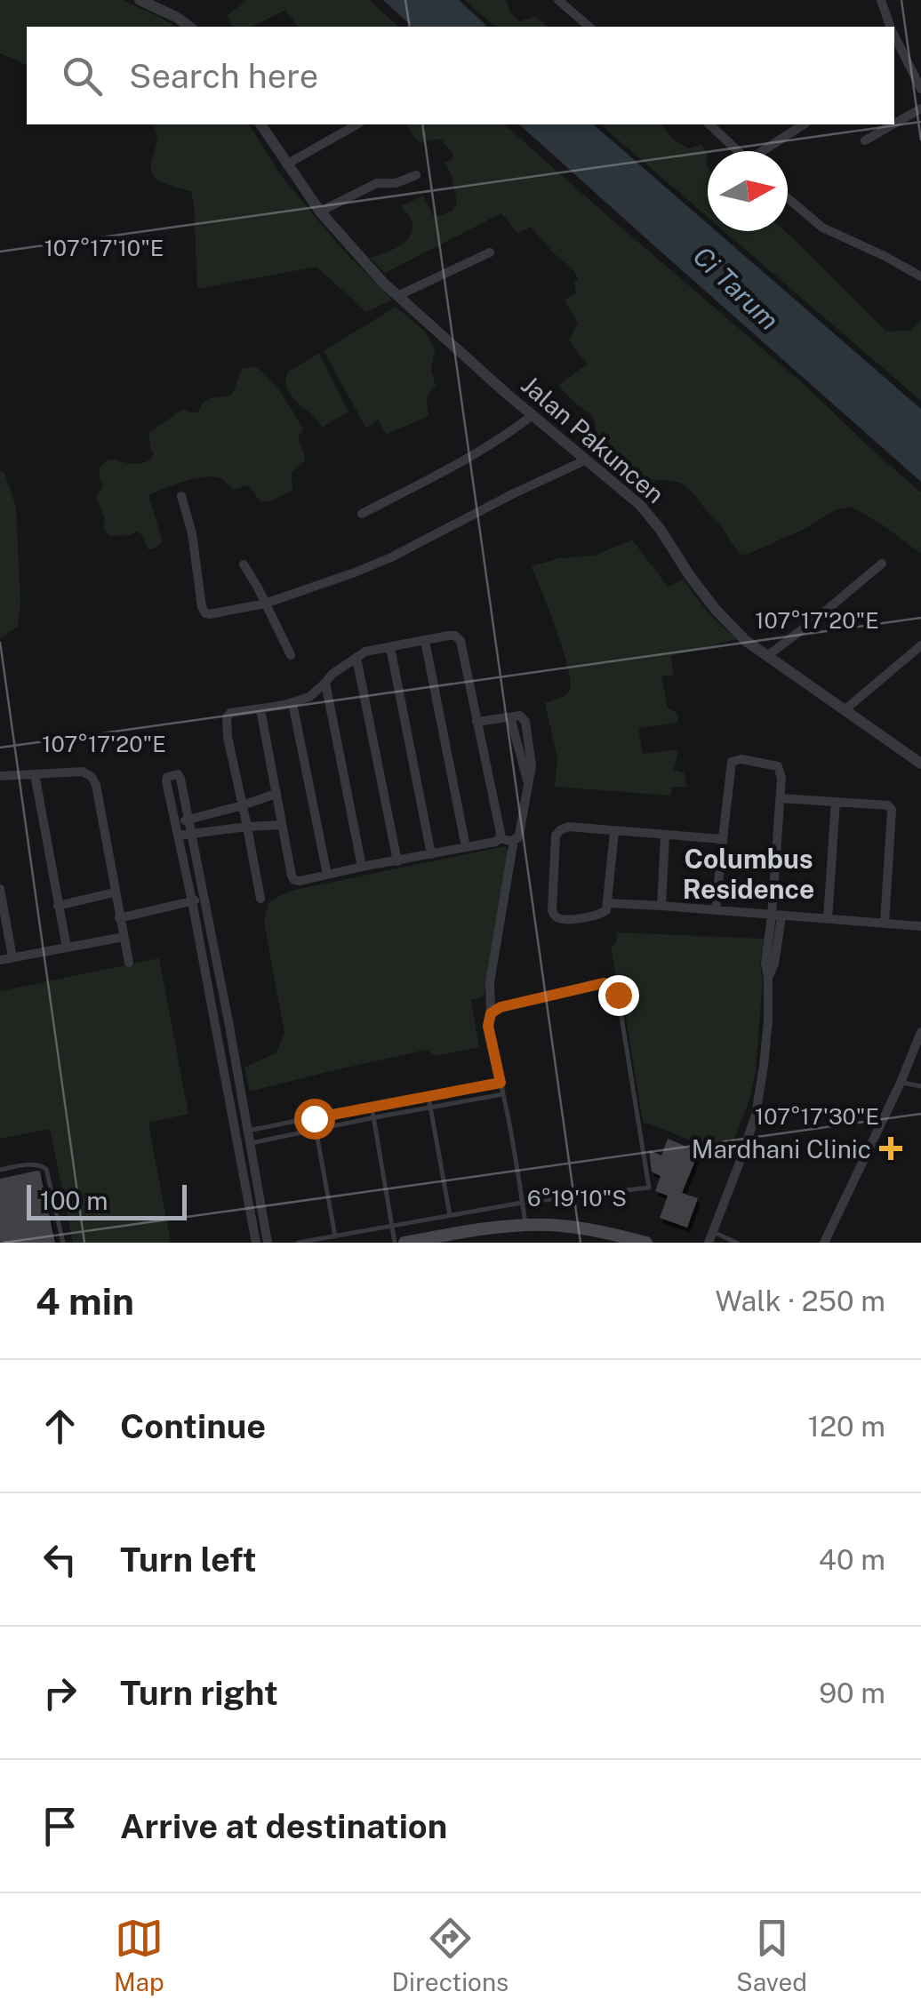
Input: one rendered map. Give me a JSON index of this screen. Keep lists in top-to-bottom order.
{
  "streets": {
    "street": ["Jalan Pakuncen"]
  },
  "districts": ["Columbus Residence"],
  "water": ["Ci Tarum"],
  "places": {
    "health": ["Mardhani Clinic"]
  },
  "scale_bar": "100 m",
  "north": "right",
  "page": {
    "search": "Search here",
    "scale": "100 m",
    "heading": ["4 min", "Walk · 250 m"],
    "list": [
      ["Continue", "120 m"],
      ["Turn left", "40 m"],
      ["Turn right", "90 m"],
      "Arrive at destination"
    ],
    "nav": ["Map", "Directions", "Saved"]
  },
  "coordinates": [
    "107°17'10\"E",
    "107°17'20\"E",
    "107°17'30\"E",
    "6°19'10\"S"
  ]
}
